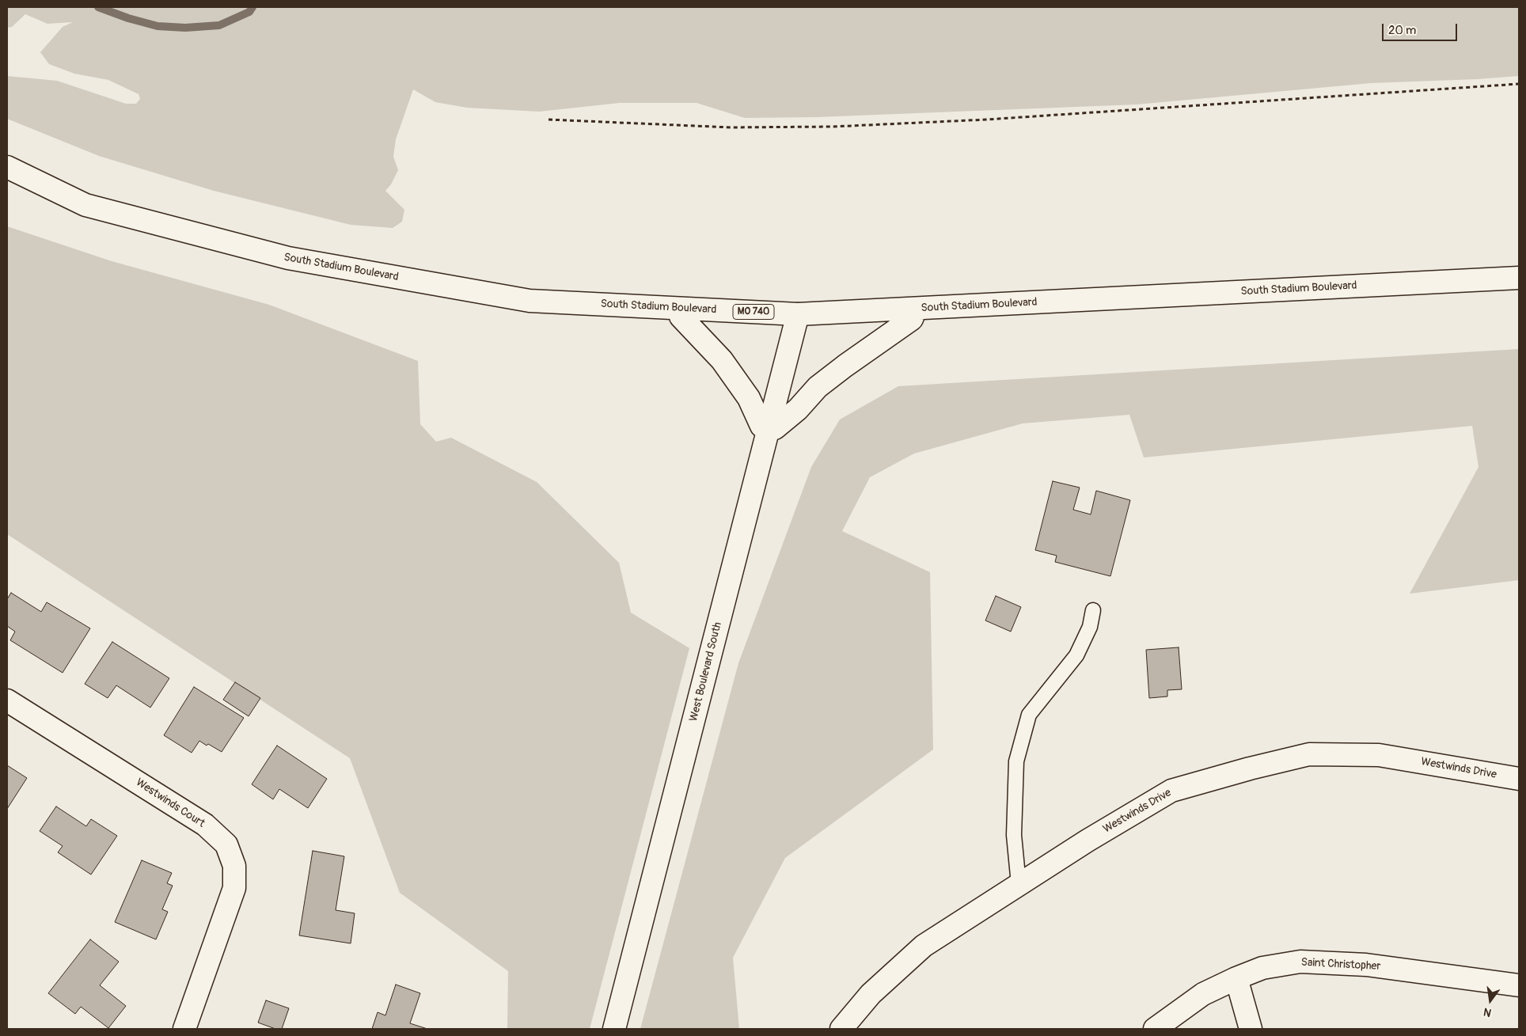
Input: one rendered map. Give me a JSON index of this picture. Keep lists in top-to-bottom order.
{
  "streets": {
    "main road": [
      "South Stadium Boulevard",
      "MO 740",
      "West Boulevard South",
      "Westwinds Drive",
      "Westwinds Court",
      "Saint Christopher"
    ]
  },
  "crossings": [
    ["South Stadium Boulevard", "West Boulevard South"]
  ],
  "scale_bar": "20 m",
  "north": "bottom"
}
